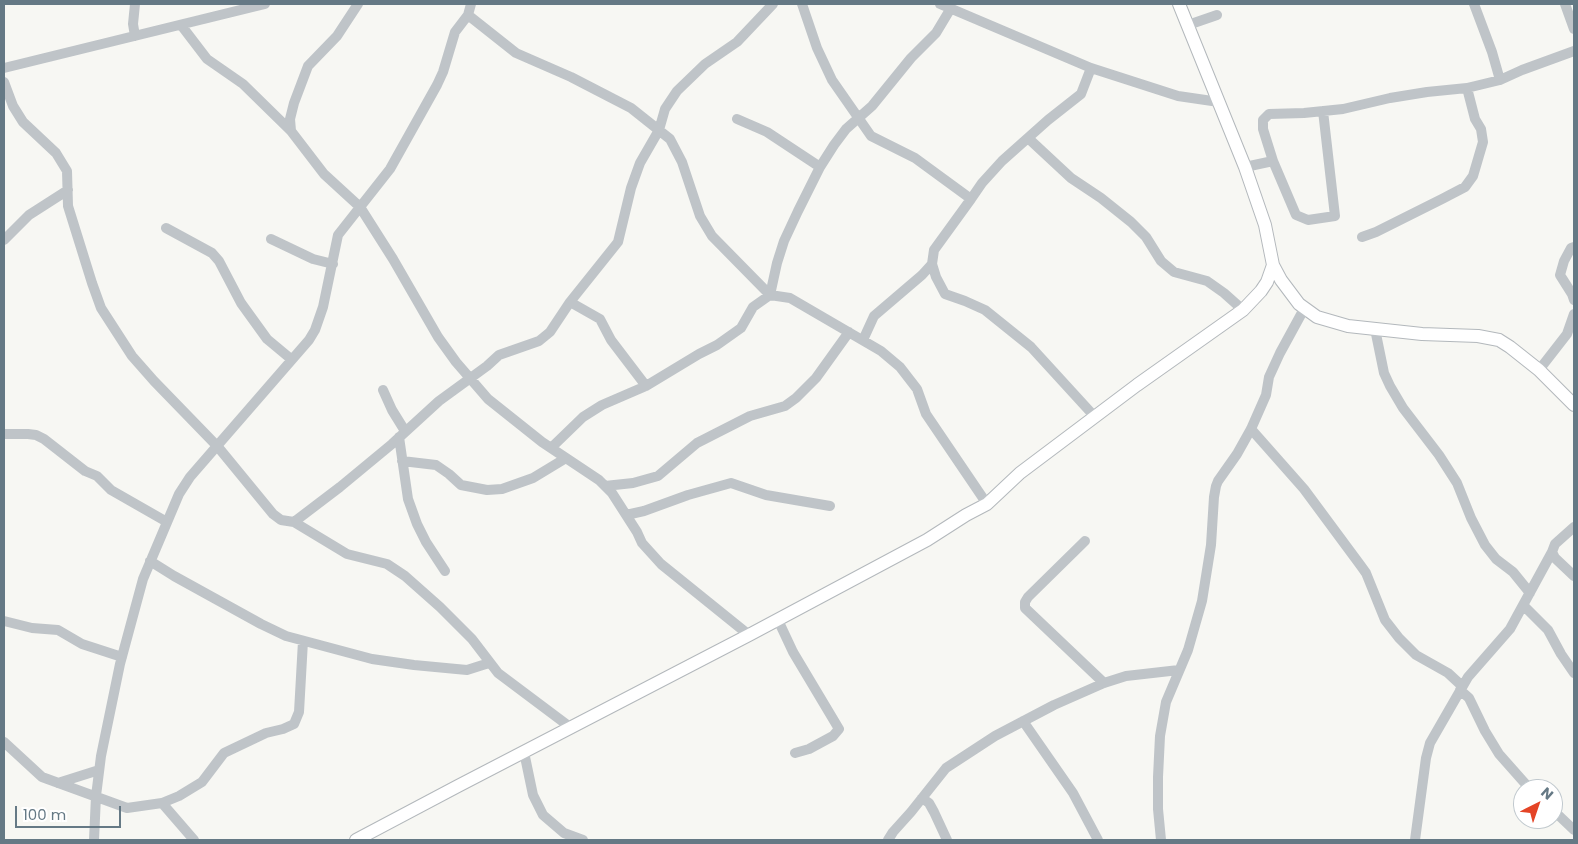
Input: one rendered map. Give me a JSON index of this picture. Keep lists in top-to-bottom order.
{
  "scale_bar": "100 m",
  "north": "top right"
}
